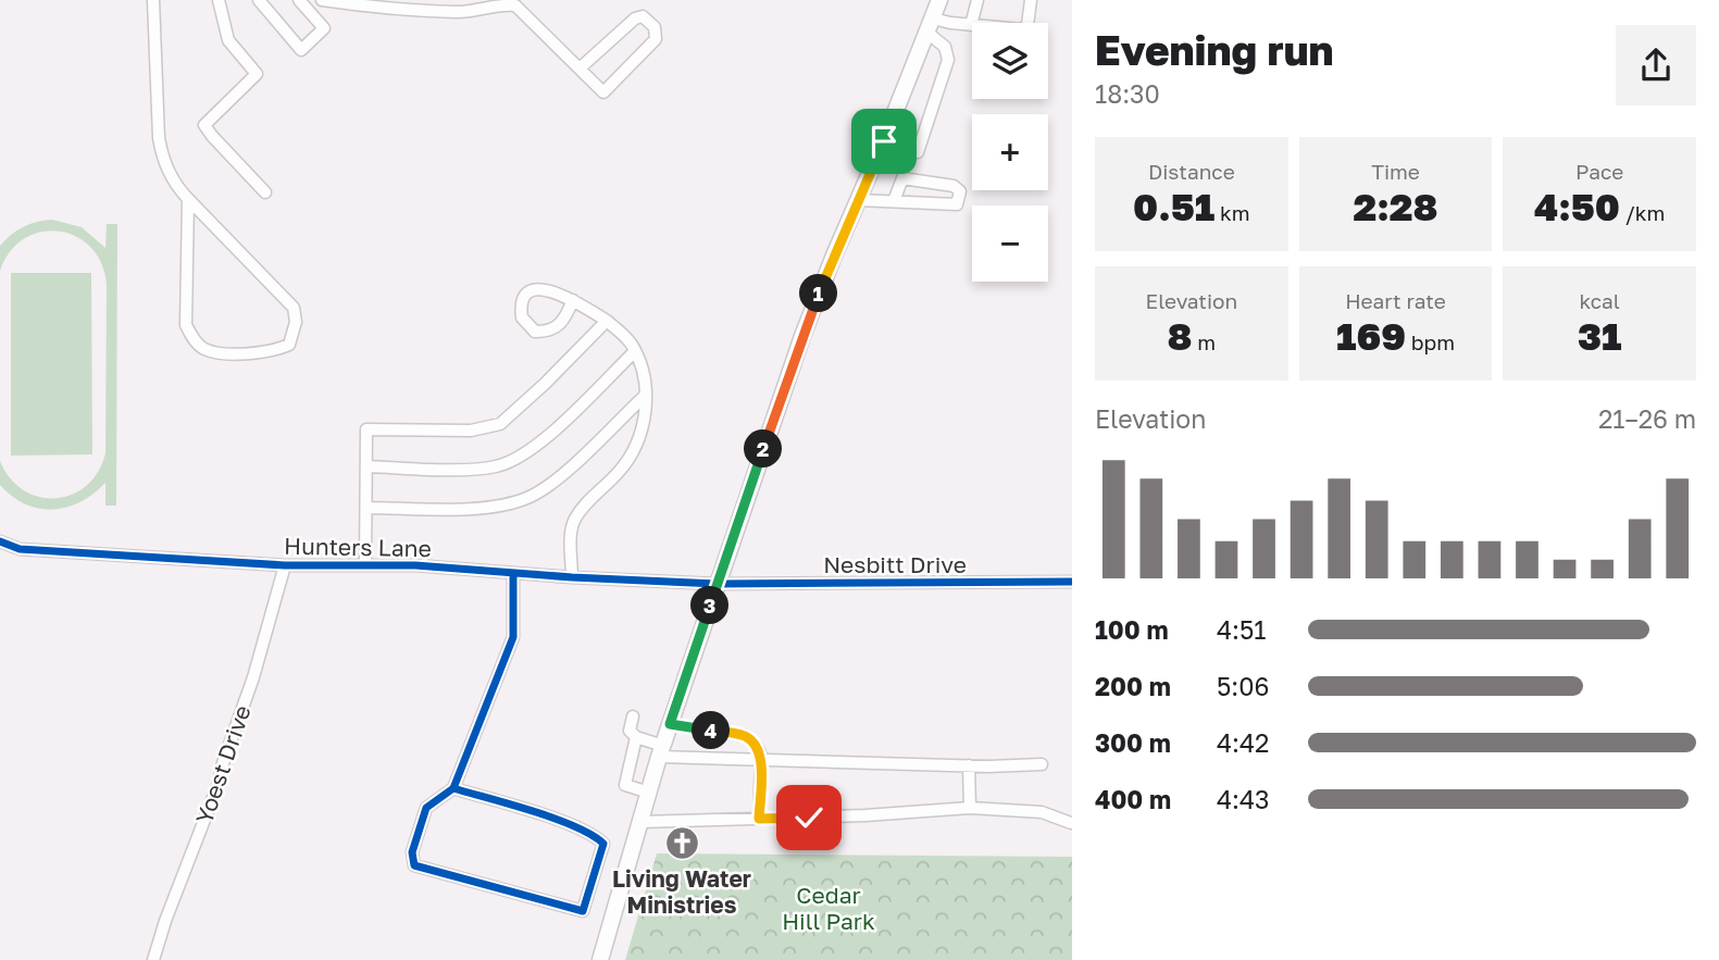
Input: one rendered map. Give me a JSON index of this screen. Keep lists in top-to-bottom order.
{
  "streets": {
    "street": ["Hunters Lane", "Nesbitt Drive", "Yoest Drive"]
  },
  "crossings": [
    ["Hunters Lane", "Nesbitt Drive"],
    ["Hunters Lane", "Yoest Drive"]
  ],
  "parks": ["Cedar Hill Park"],
  "places": {
    "church": ["Living Water Ministries"]
  },
  "page": {
    "heading": ["Evening run", "18:30"],
    "map_buttons": ["+", "−"],
    "stats": [
      ["Distance", "0.51 km"],
      ["Time", "2:28"],
      ["Pace", "4:50 /km"],
      ["Elevation", "8 m"],
      ["Heart rate", "169 bpm"],
      ["kcal", "31"]
    ],
    "pins": [
      "1",
      "2",
      "3",
      "4"
    ],
    "chart": ["Elevation", "21–26 m"],
    "list": [
      {
        "name": "100 m",
        "note": "4:51"
      },
      {
        "name": "200 m",
        "note": "5:06"
      },
      {
        "name": "300 m",
        "note": "4:42"
      },
      {
        "name": "400 m",
        "note": "4:43"
      }
    ]
  }
}
